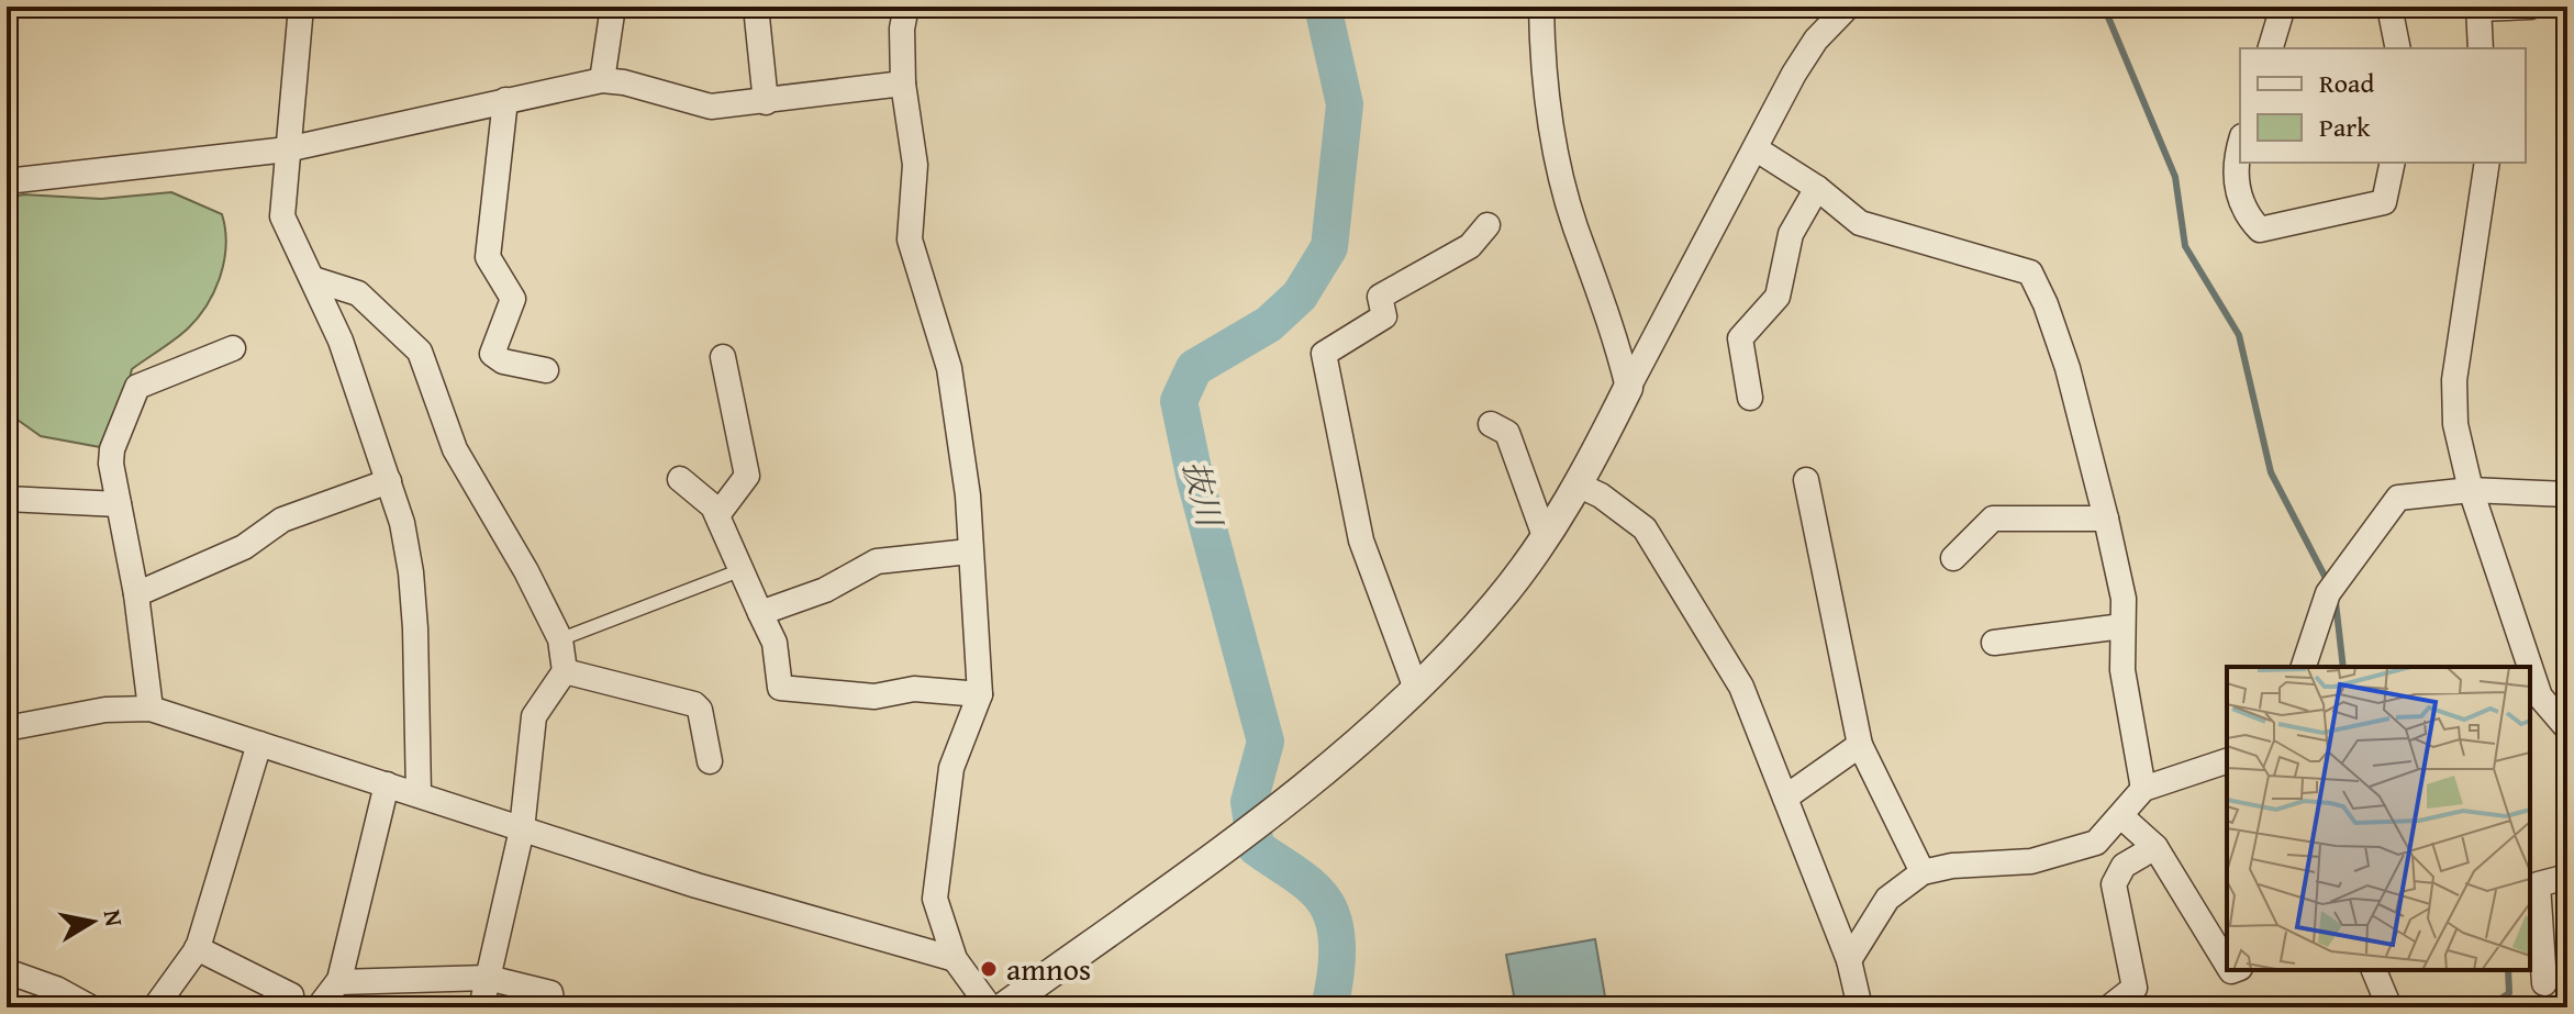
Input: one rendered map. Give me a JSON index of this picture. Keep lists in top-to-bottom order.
{
  "water": ["抜川"],
  "places": ["amnos"],
  "legend": ["Road", "Park"],
  "north": "right"
}
